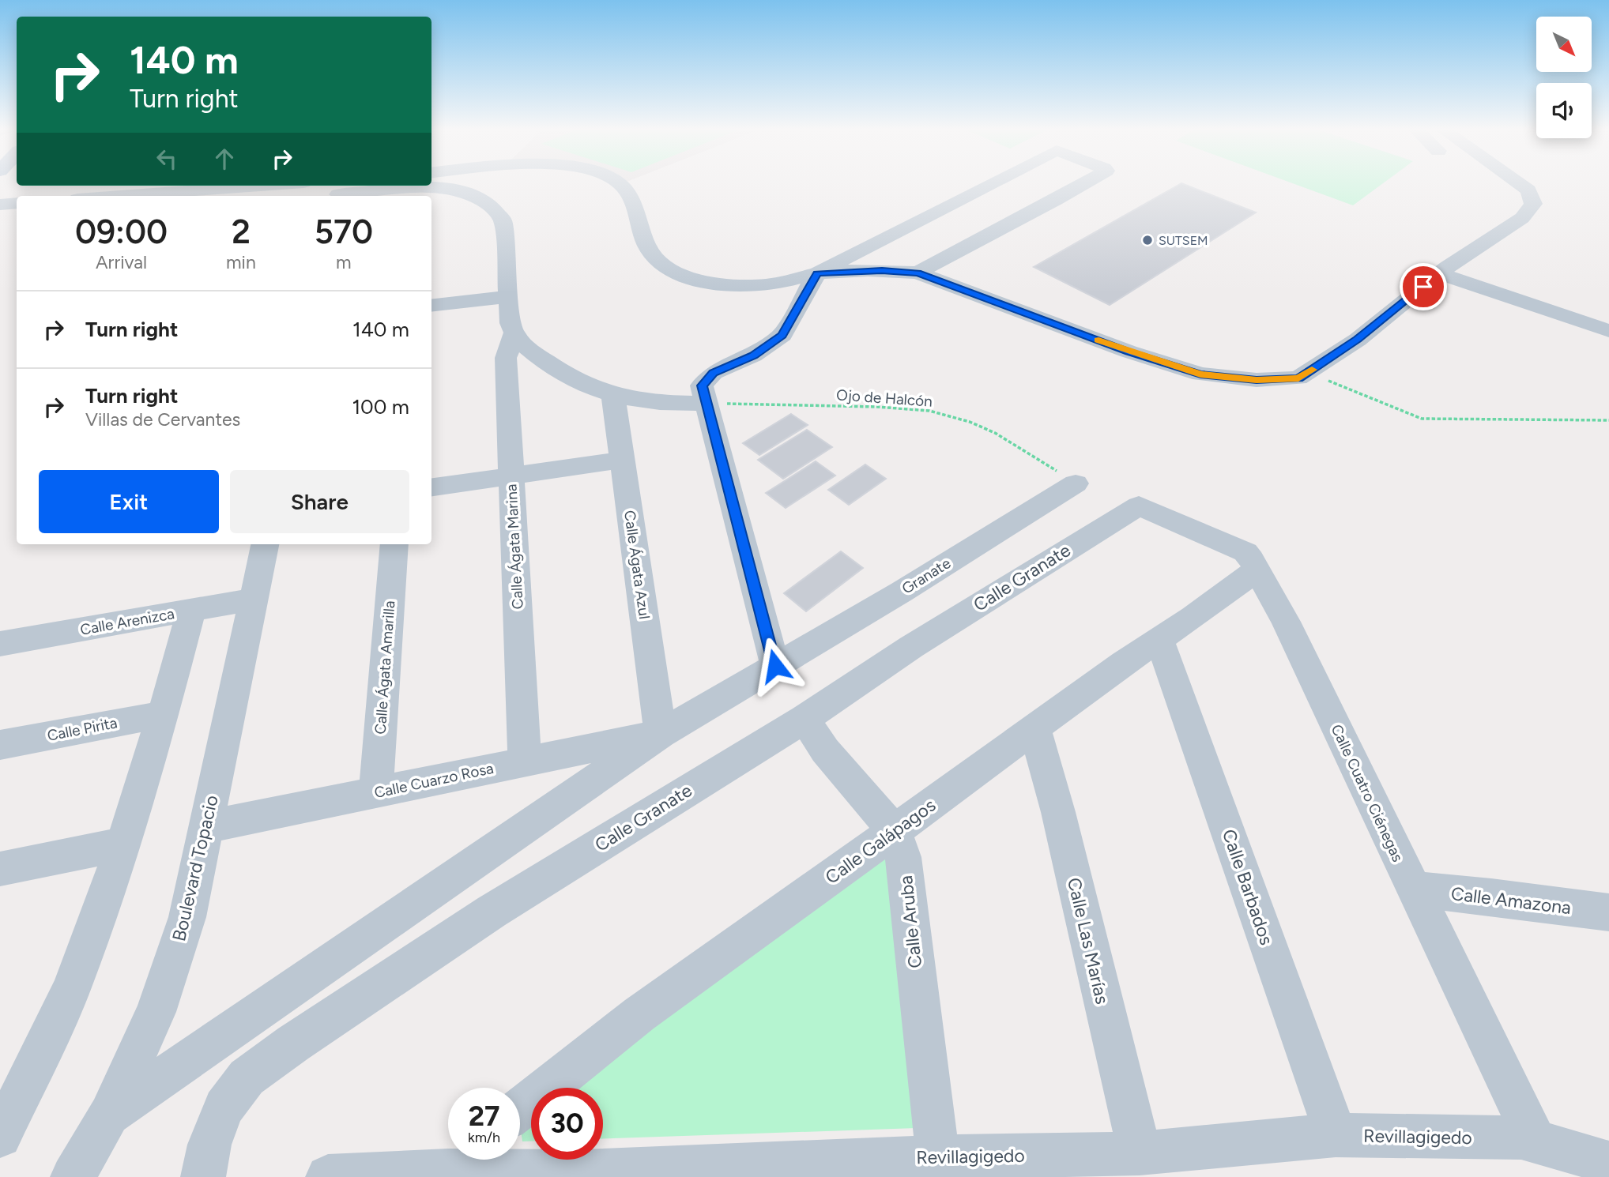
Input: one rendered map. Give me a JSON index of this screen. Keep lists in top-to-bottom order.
{
  "streets": {
    "street": [
      "Calle Ágata Marina",
      "Calle Ágata Azul",
      "Granate",
      "Calle Granate",
      "Calle Arenizca",
      "Calle Ágata Amarilla",
      "Calle Pirita",
      "Calle Cuarzo Rosa",
      "Calle Cuatro Ciénegas",
      "Calle Galápagos",
      "Boulevard Topacio",
      "Calle Barbados",
      "Calle Amazona",
      "Calle Aruba",
      "Calle Las Marías",
      "Revillagigedo"
    ],
    "path": ["Ojo de Halcón"]
  },
  "crossings": [
    ["Ojo de Halcón", "Granate"],
    ["Calle Ágata Marina", "Calle Cuarzo Rosa"],
    ["Calle Ágata Azul", "Calle Cuarzo Rosa"],
    ["Calle Granate", "Calle Cuatro Ciénegas"],
    ["Calle Granate", "Calle Aruba"],
    ["Calle Arenizca", "Boulevard Topacio"],
    ["Calle Ágata Amarilla", "Calle Cuarzo Rosa"],
    ["Calle Cuarzo Rosa", "Boulevard Topacio"],
    ["Calle Cuatro Ciénegas", "Calle Galápagos"],
    ["Calle Cuatro Ciénegas", "Calle Amazona"],
    ["Calle Cuatro Ciénegas", "Revillagigedo"],
    ["Calle Galápagos", "Calle Barbados"],
    ["Calle Galápagos", "Calle Aruba"],
    ["Calle Galápagos", "Calle Las Marías"],
    ["Calle Barbados", "Revillagigedo"],
    ["Calle Aruba", "Revillagigedo"],
    ["Calle Las Marías", "Revillagigedo"]
  ],
  "places": ["SUTSEM"],
  "north": "bottom right",
  "page": {
    "turn": ["140 m", "Turn right"],
    "eta": [
      "09:00",
      "Arrival",
      "2",
      "min",
      "570",
      "m"
    ],
    "list": [
      {
        "name": "Turn right",
        "value": "140 m"
      },
      {
        "name": "Turn right",
        "note": "Villas de Cervantes",
        "value": "100 m"
      }
    ],
    "buttons": ["Exit", "Share"],
    "speed": "27 km/h",
    "limit": "30"
  }
}
